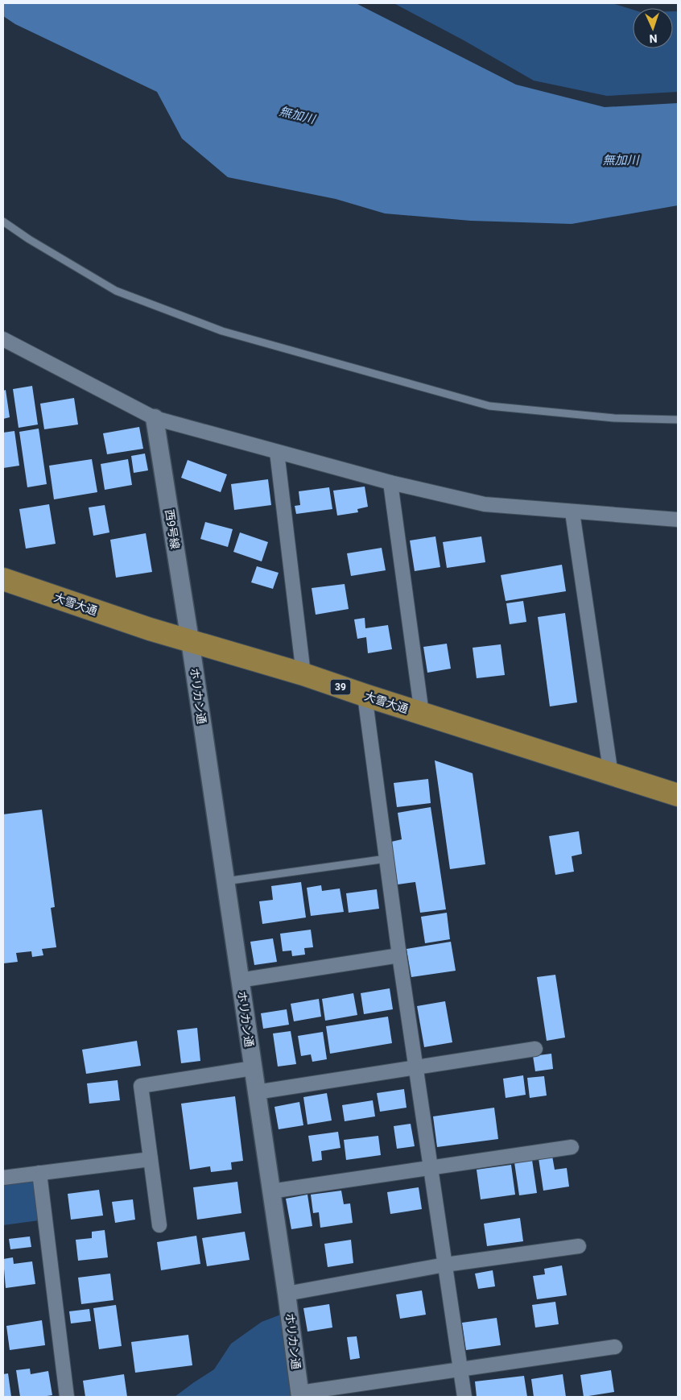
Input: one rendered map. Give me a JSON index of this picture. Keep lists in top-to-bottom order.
{
  "streets": {
    "highway": ["大雪大通", "39"],
    "street": ["西9号線", "ホリカン通"]
  },
  "crossings": [
    ["西9号線", "大雪大通"],
    ["西9号線", "ホリカン通"],
    ["大雪大通", "ホリカン通"]
  ],
  "water": ["無加川"],
  "north": "bottom"
}
